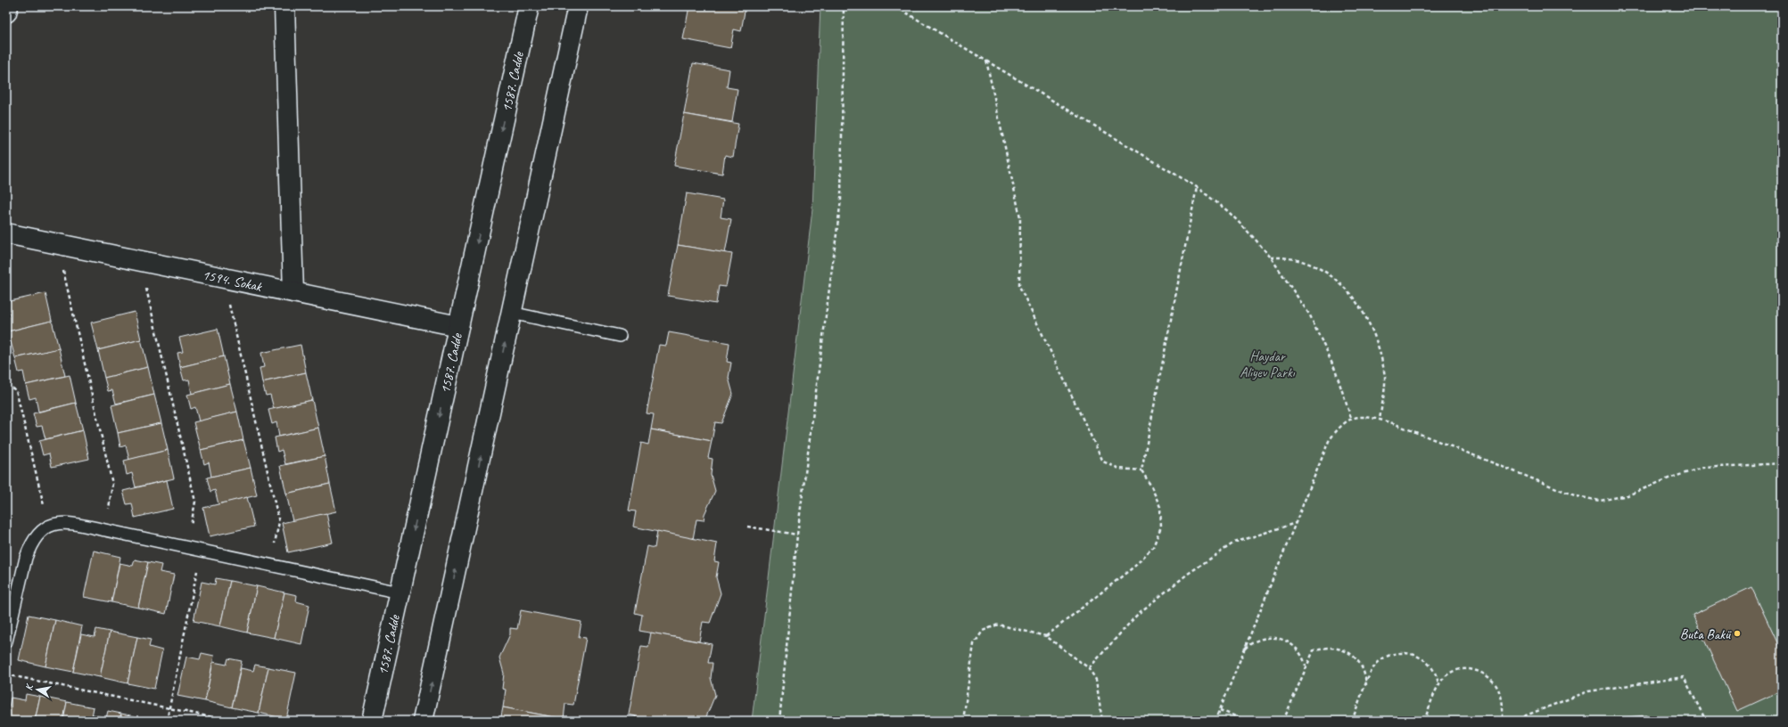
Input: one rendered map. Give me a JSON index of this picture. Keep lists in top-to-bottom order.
{
  "streets": {
    "main road": ["1587. Cadde", "1594. Sokak"]
  },
  "crossings": [
    ["1587. Cadde", "1594. Sokak"]
  ],
  "parks": ["Haydar Aliyev Parkı"],
  "places": ["Buta Bakü"],
  "north": "left"
}
